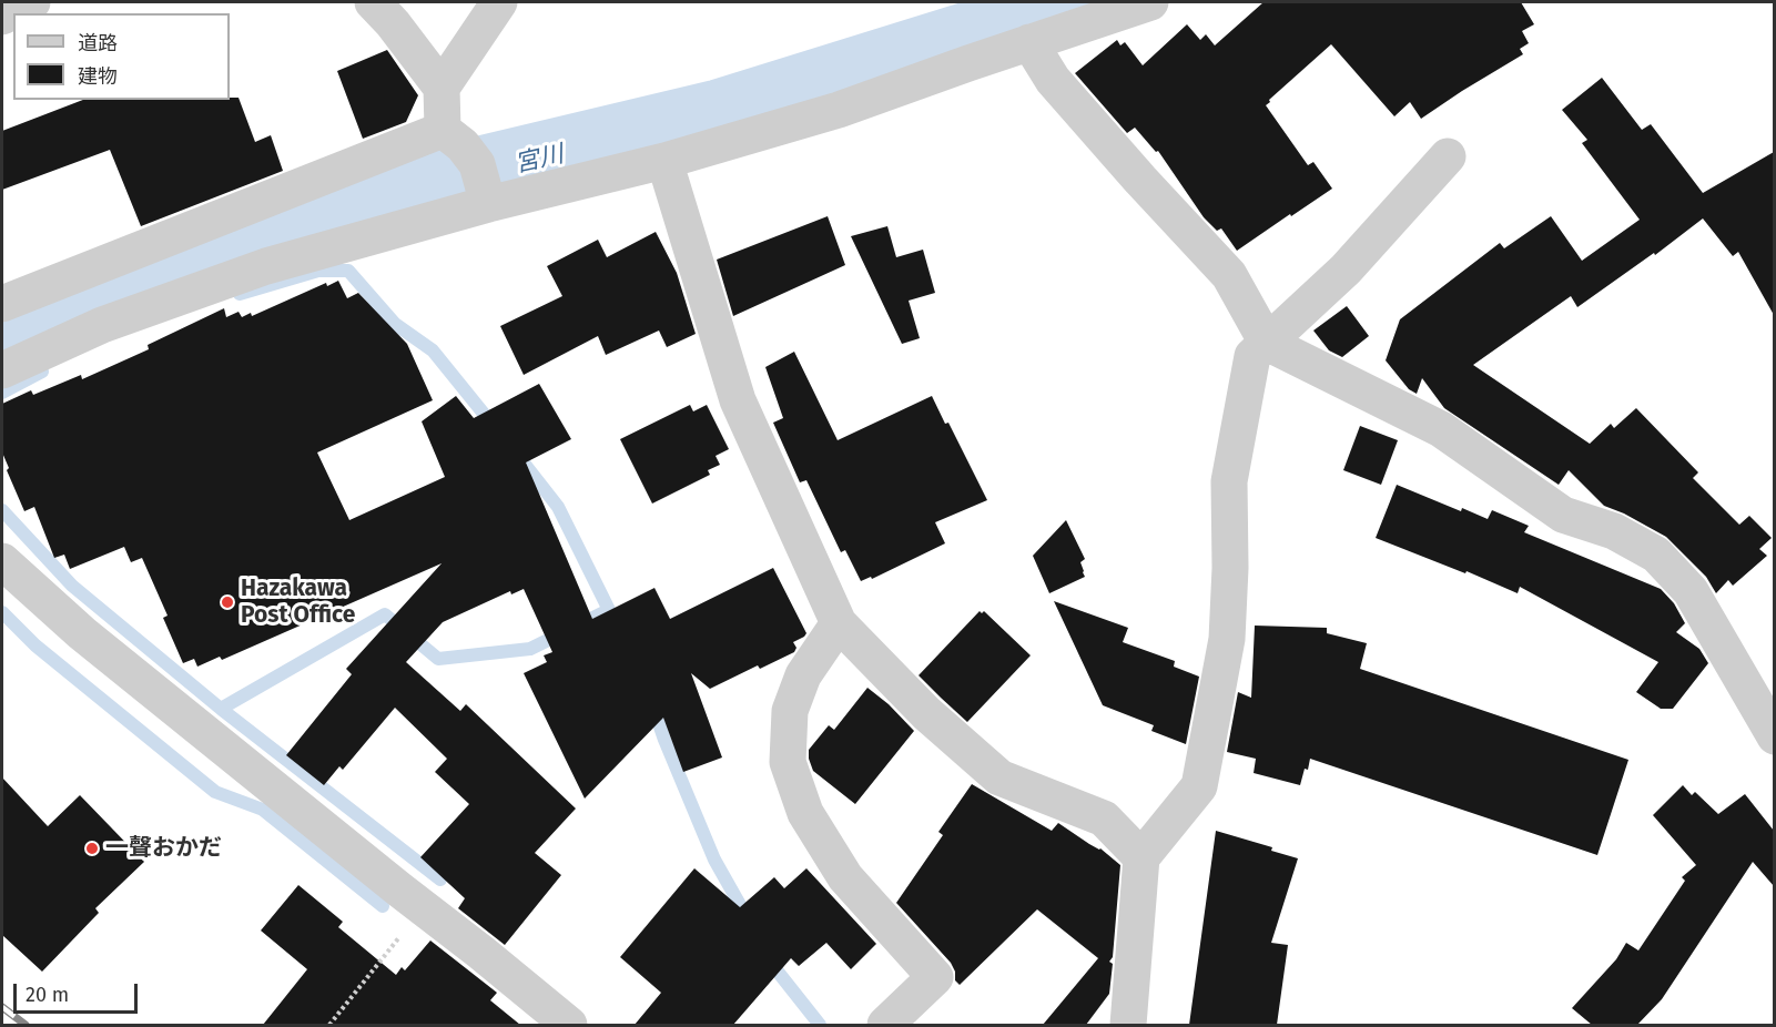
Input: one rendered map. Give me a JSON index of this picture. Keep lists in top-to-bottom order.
{
  "water": ["宮川"],
  "places": ["Hazakawa Post Office", "一聲おかだ"],
  "legend": ["道路", "建物"],
  "scale_bar": "20 m"
}
